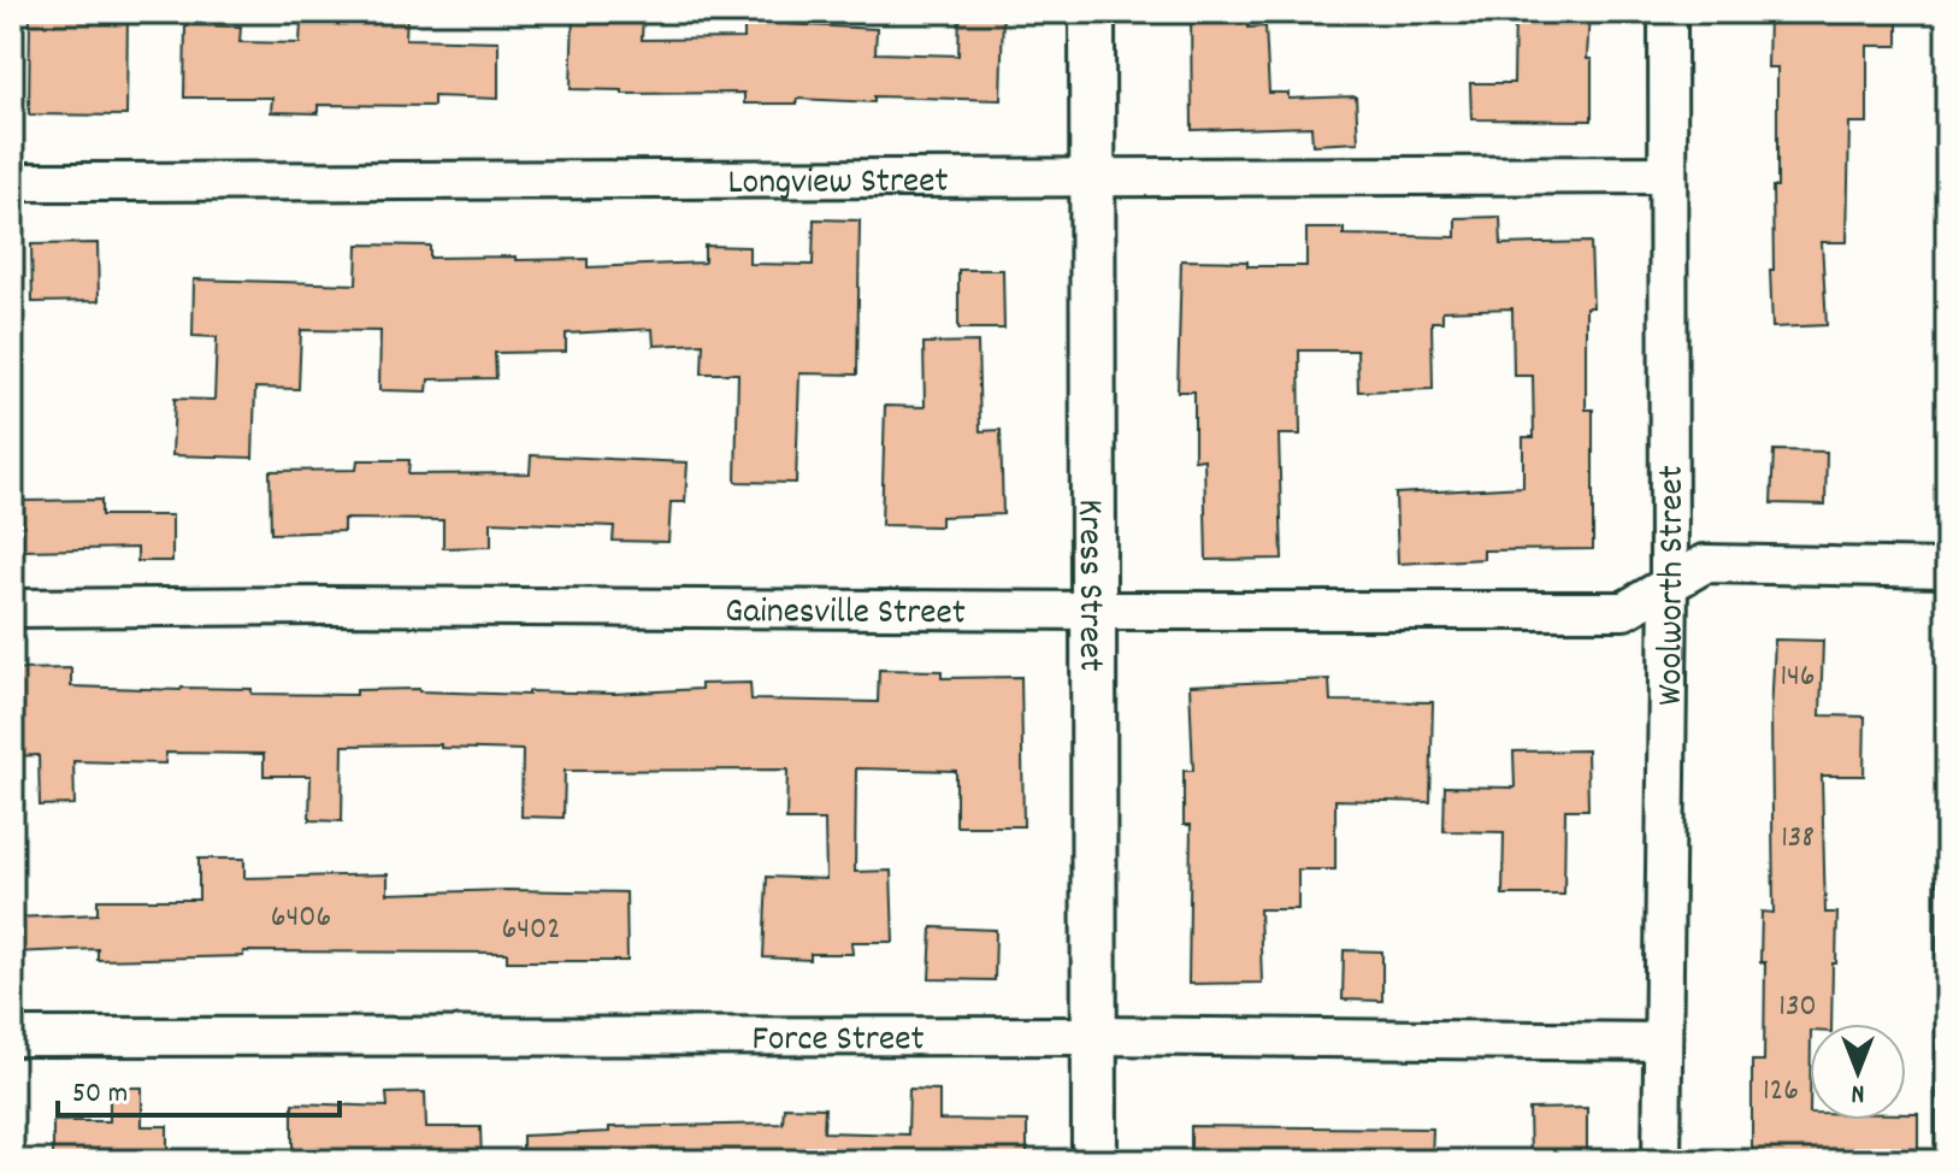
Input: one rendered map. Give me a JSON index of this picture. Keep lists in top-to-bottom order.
{
  "streets": {
    "street": [
      "Longview Street",
      "Kress Street",
      "Woolworth Street",
      "Gainesville Street",
      "Force Street"
    ]
  },
  "crossings": [
    ["Longview Street", "Kress Street"],
    ["Longview Street", "Woolworth Street"],
    ["Kress Street", "Gainesville Street"],
    ["Kress Street", "Force Street"],
    ["Woolworth Street", "Gainesville Street"],
    ["Woolworth Street", "Force Street"]
  ],
  "house_numbers": [
    "146",
    "138",
    "6406",
    "6402",
    "130",
    "126"
  ],
  "scale_bar": "50 m",
  "north": "bottom"
}
